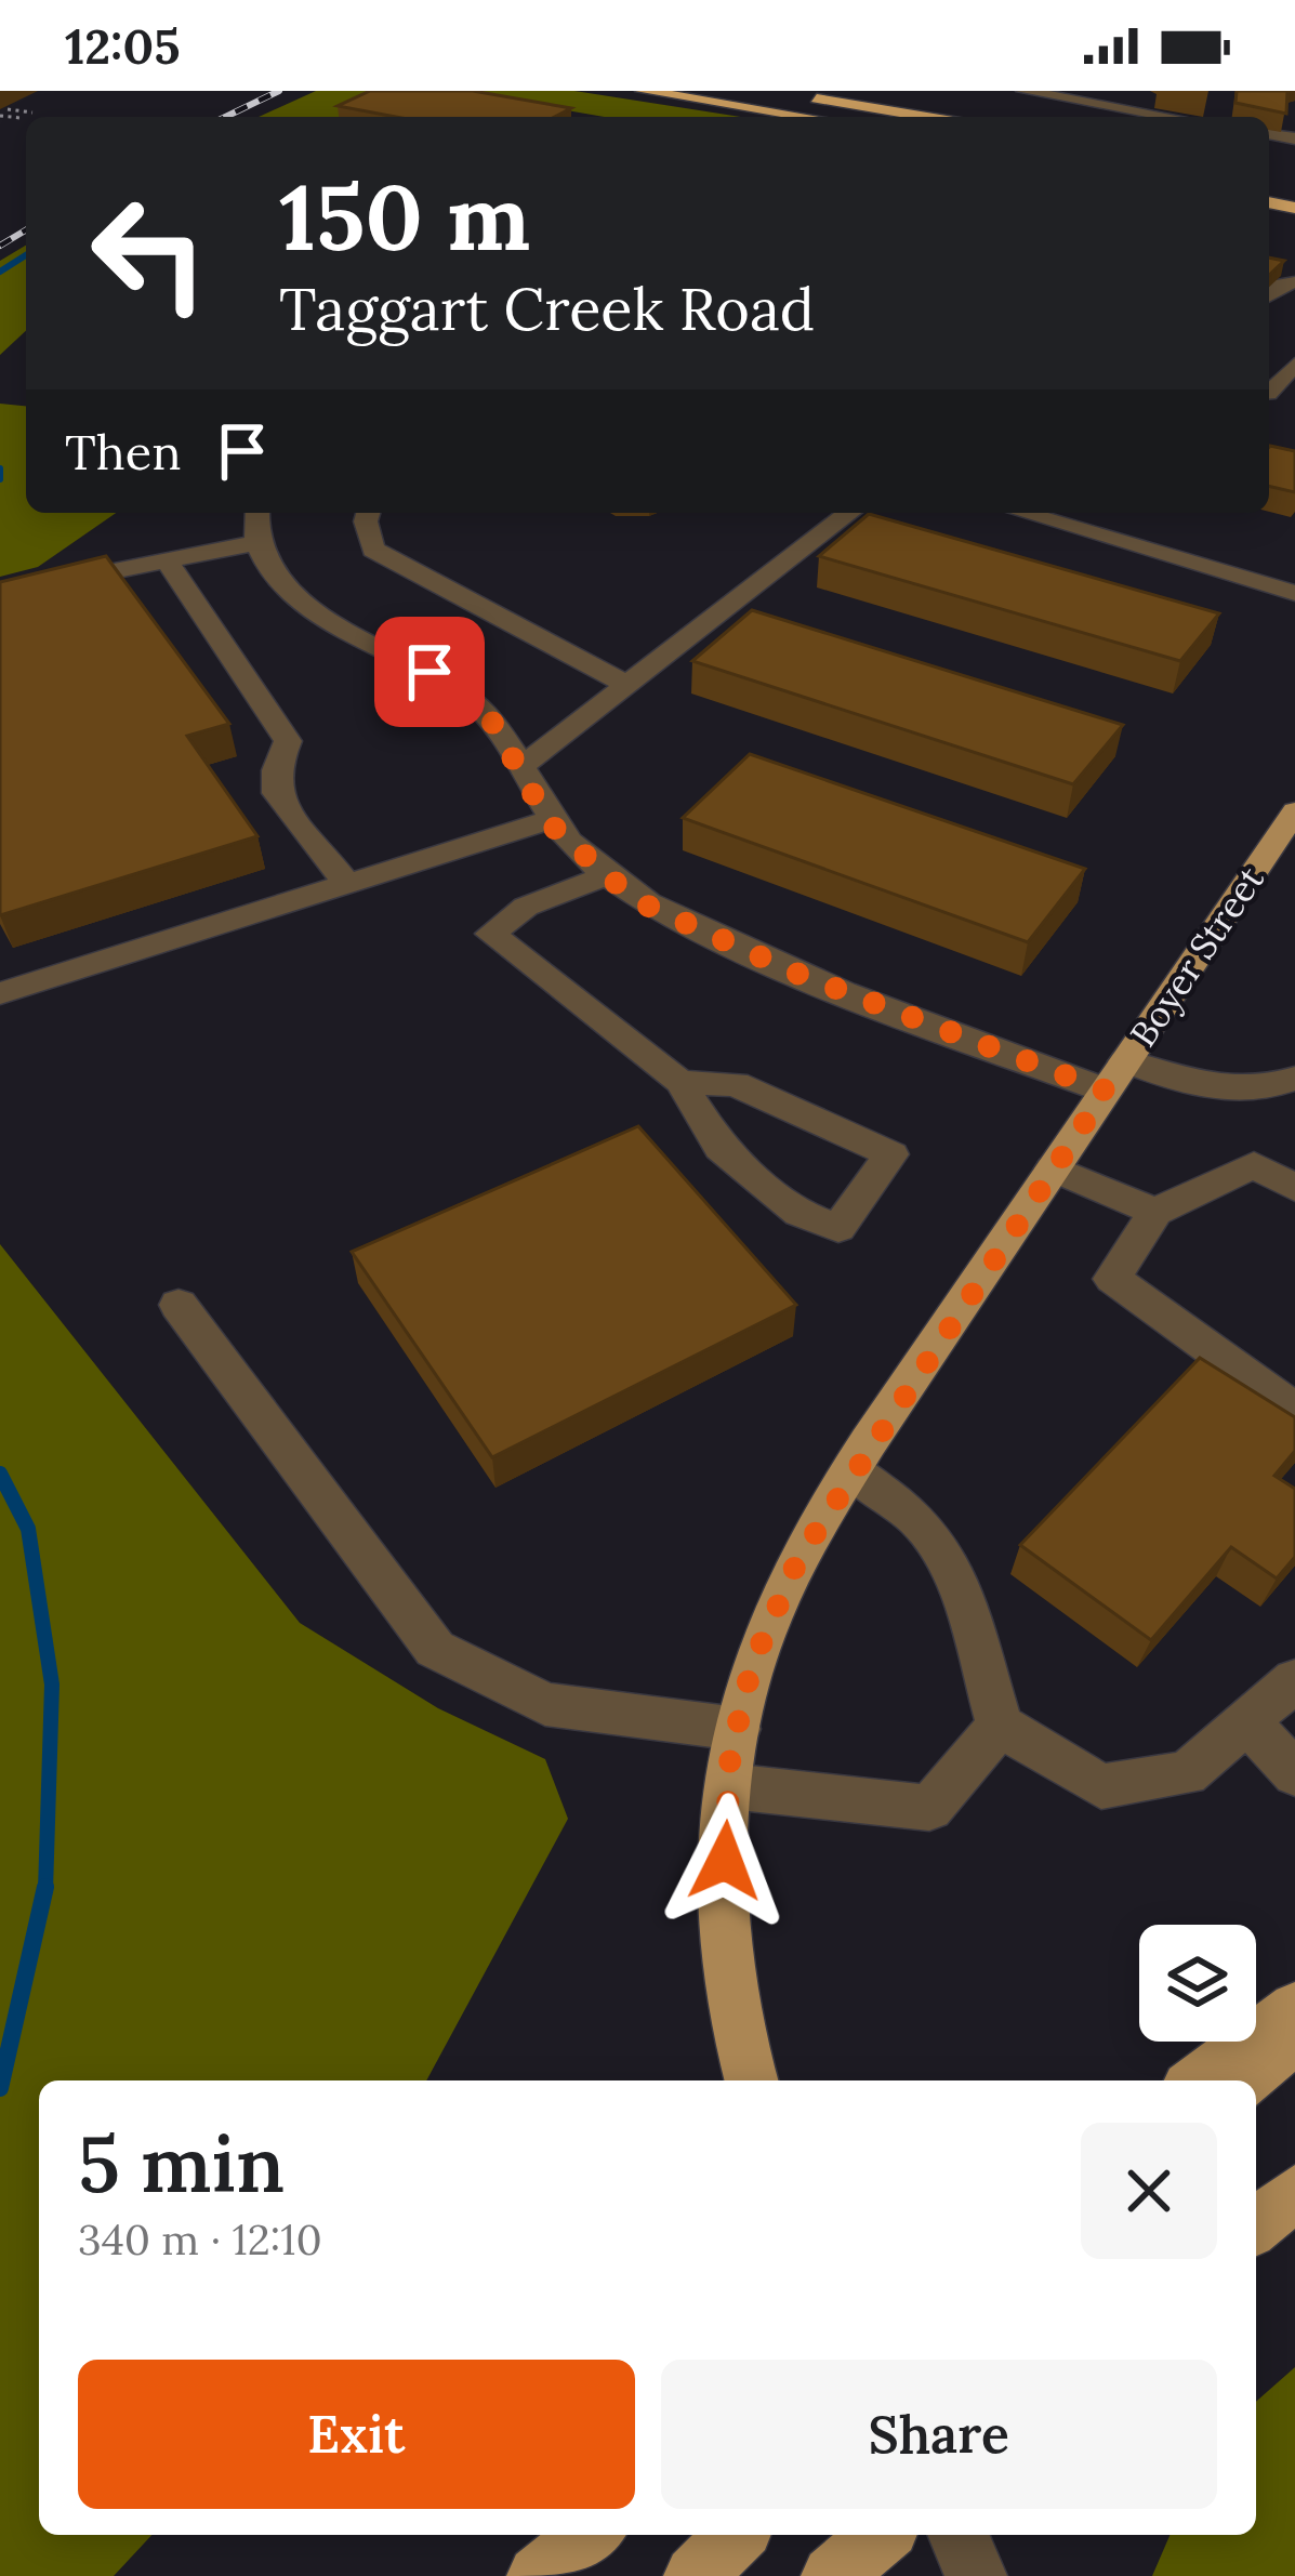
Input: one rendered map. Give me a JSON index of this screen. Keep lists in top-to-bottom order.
{
  "streets": {
    "main road": ["Boyer Street"]
  },
  "page": {
    "status": "12:05",
    "turn": ["150 m", "Taggart Creek Road"],
    "then": "Then",
    "heading": ["5 min", "340 m · 12:10"],
    "buttons": ["Exit", "Share"]
  }
}
